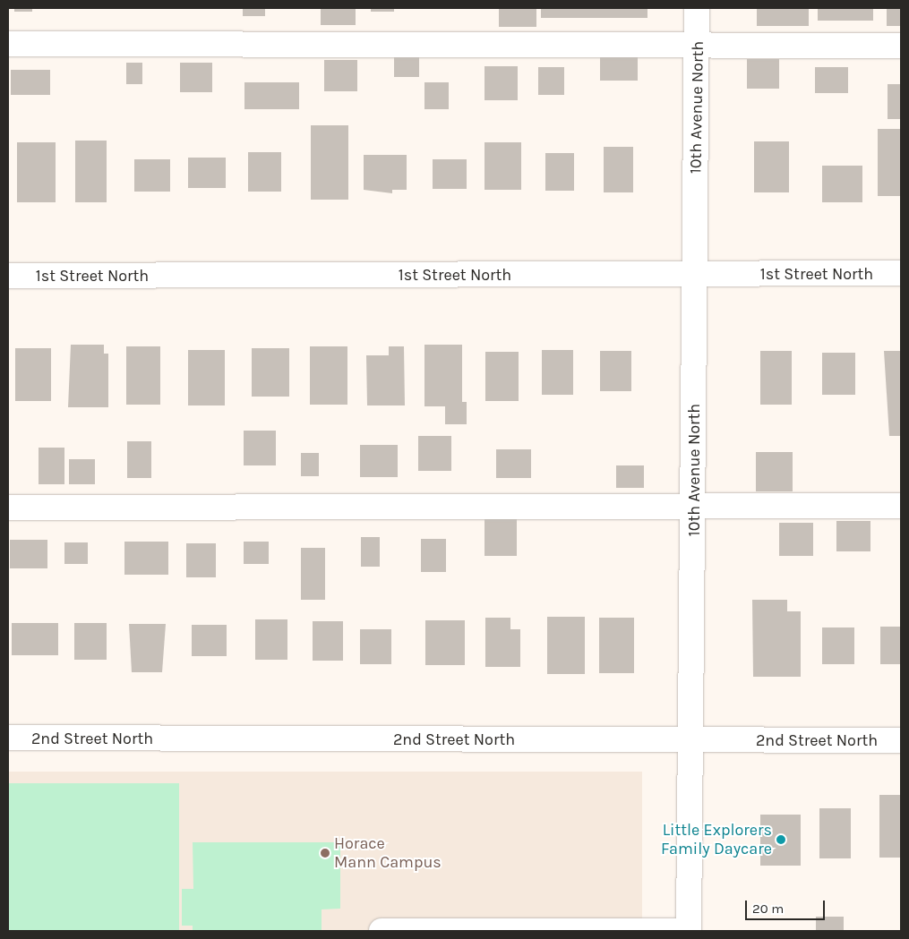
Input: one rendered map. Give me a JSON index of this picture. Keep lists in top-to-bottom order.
{
  "streets": {
    "street": ["10th Avenue North", "1st Street North", "2nd Street North"]
  },
  "crossings": [
    ["10th Avenue North", "1st Street North"],
    ["10th Avenue North", "2nd Street North"]
  ],
  "places": ["Little Explorers Family Daycare", "Horace Mann Campus"],
  "scale_bar": "20 m"
}
